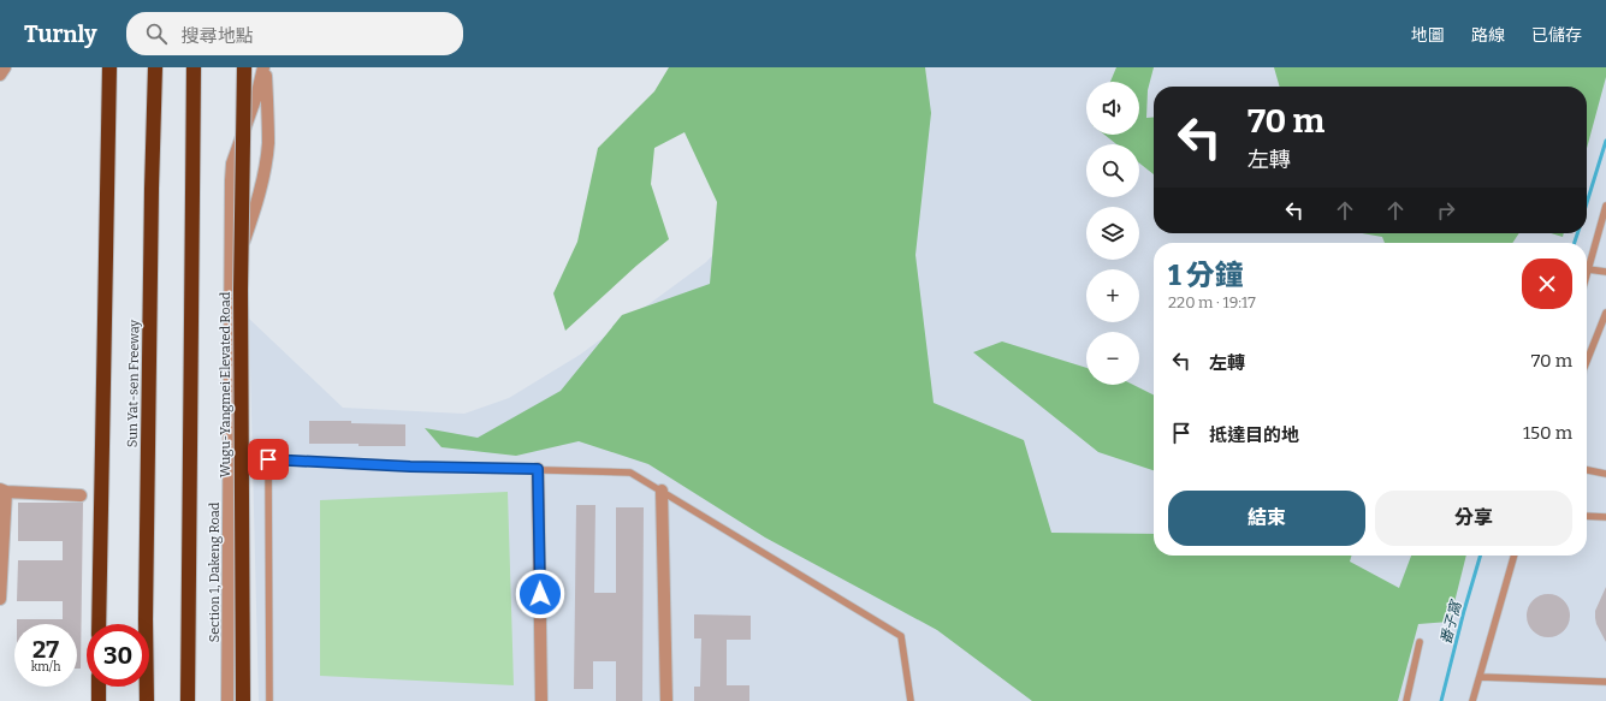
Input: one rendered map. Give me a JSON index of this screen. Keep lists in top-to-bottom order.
{
  "streets": {
    "highway": ["Sun Yat-sen Freeway", "Wugu-Yangmei Elevated Road"],
    "street": ["Section 1, Dakeng Road"]
  },
  "water": ["番子窩"],
  "page": {
    "header": "Turnly",
    "search": "搜尋地點",
    "nav": ["地圖", "路線", "已儲存"],
    "map_buttons": ["+", "−"],
    "turn": ["70 m", "左轉"],
    "heading": ["1 分鐘", "220 m · 19:17"],
    "list": [
      {
        "name": "左轉",
        "value": "70 m"
      },
      {
        "name": "抵達目的地",
        "value": "150 m"
      }
    ],
    "buttons": ["結束", "分享"],
    "speed": "27 km/h",
    "limit": "30"
  }
}
